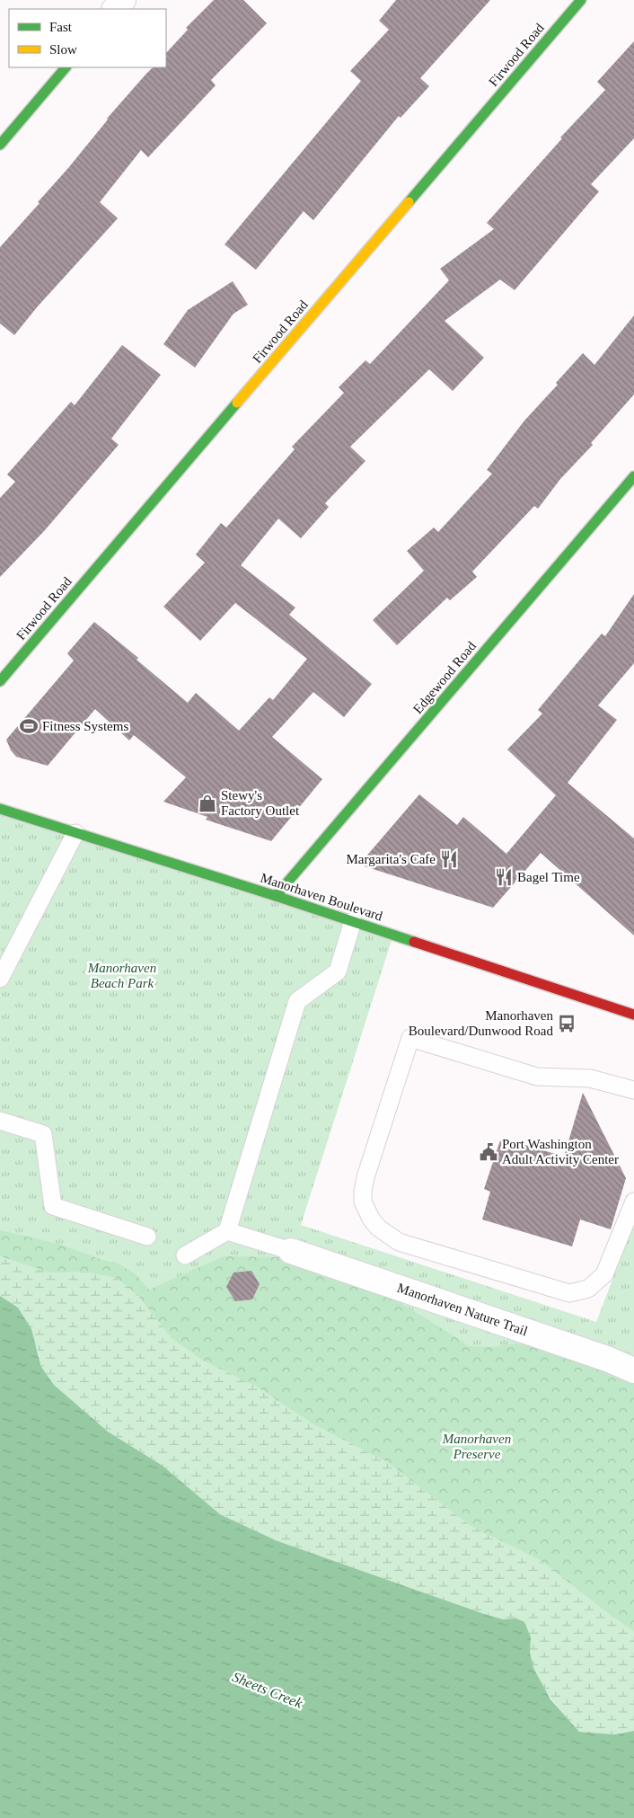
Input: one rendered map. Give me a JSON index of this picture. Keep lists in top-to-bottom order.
{
  "streets": {
    "street": [
      "Firwood Road",
      "Edgewood Road",
      "Manorhaven Boulevard",
      "Manorhaven Nature Trail"
    ]
  },
  "crossings": [
    ["Edgewood Road", "Manorhaven Boulevard"]
  ],
  "water": ["Sheets Creek"],
  "parks": ["Manorhaven Beach Park", "Manorhaven Preserve"],
  "places": {
    "sports": ["Fitness Systems"],
    "shop": ["Stewy's Factory Outlet"],
    "restaurant": ["Margarita's Cafe", "Bagel Time"],
    "bus stop": ["Manorhaven Boulevard/Dunwood Road"],
    "public building": ["Port Washington Adult Activity Center"]
  },
  "legend": ["Fast", "Slow"]
}
